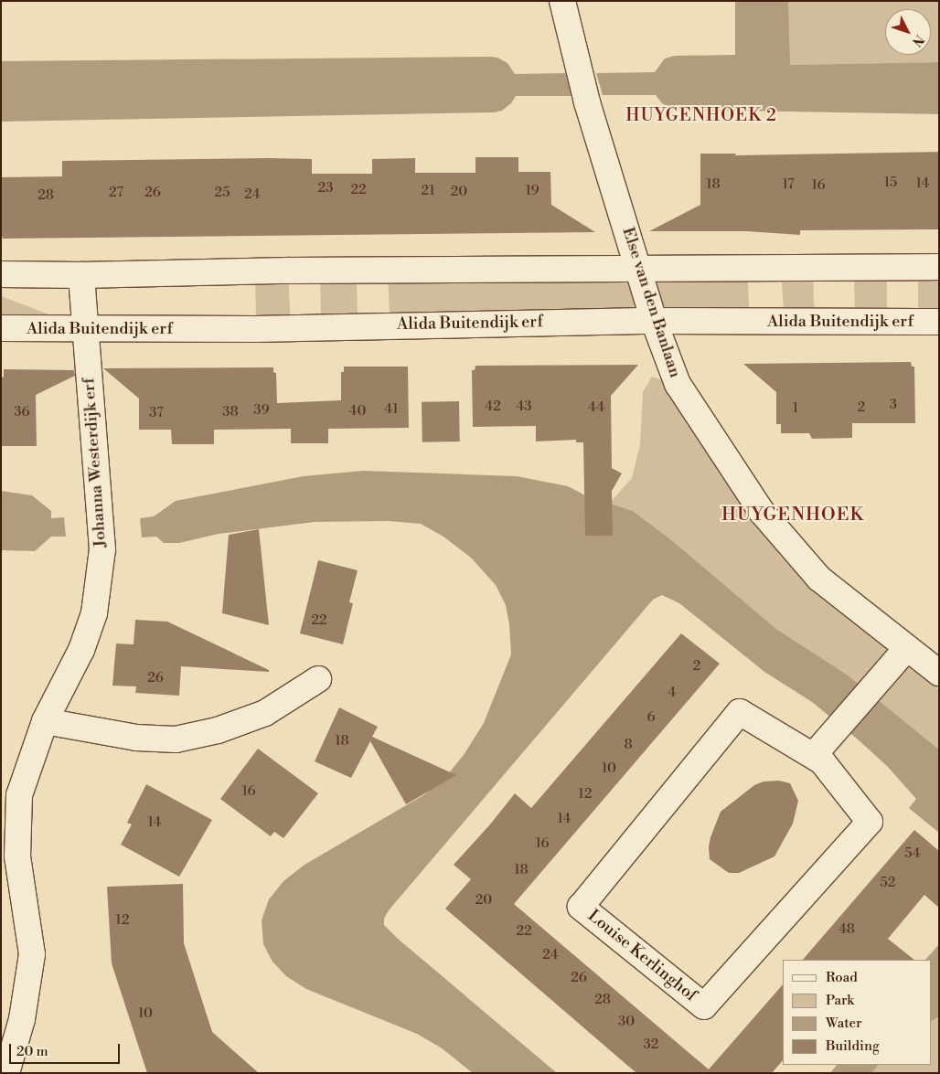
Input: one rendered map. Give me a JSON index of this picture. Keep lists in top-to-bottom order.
{
  "streets": {
    "street": [
      "Else van den Banlaan",
      "Alida Buitendijk erf",
      "Johanna Westerdijk erf",
      "Louise Kerlinghof"
    ]
  },
  "crossings": [
    ["Else van den Banlaan", "Alida Buitendijk erf"],
    ["Alida Buitendijk erf", "Johanna Westerdijk erf"]
  ],
  "districts": ["HUYGENHOEK 2", "HUYGENHOEK"],
  "house_numbers": [
    "15",
    "14",
    "18",
    "17",
    "16",
    "23",
    "22",
    "21",
    "19",
    "20",
    "27",
    "26",
    "25",
    "24",
    "28",
    "3",
    "42",
    "43",
    "44",
    "2",
    "1",
    "41",
    "39",
    "40",
    "36",
    "38",
    "37",
    "22",
    "2",
    "26",
    "4",
    "6",
    "18",
    "8",
    "10",
    "16",
    "12",
    "14",
    "14",
    "16",
    "54",
    "18",
    "52",
    "20",
    "12",
    "48",
    "22",
    "24",
    "26",
    "28",
    "10",
    "30",
    "32"
  ],
  "legend": [
    "Road",
    "Park",
    "Water",
    "Building"
  ],
  "scale_bar": "20 m",
  "north": "bottom right"
}
